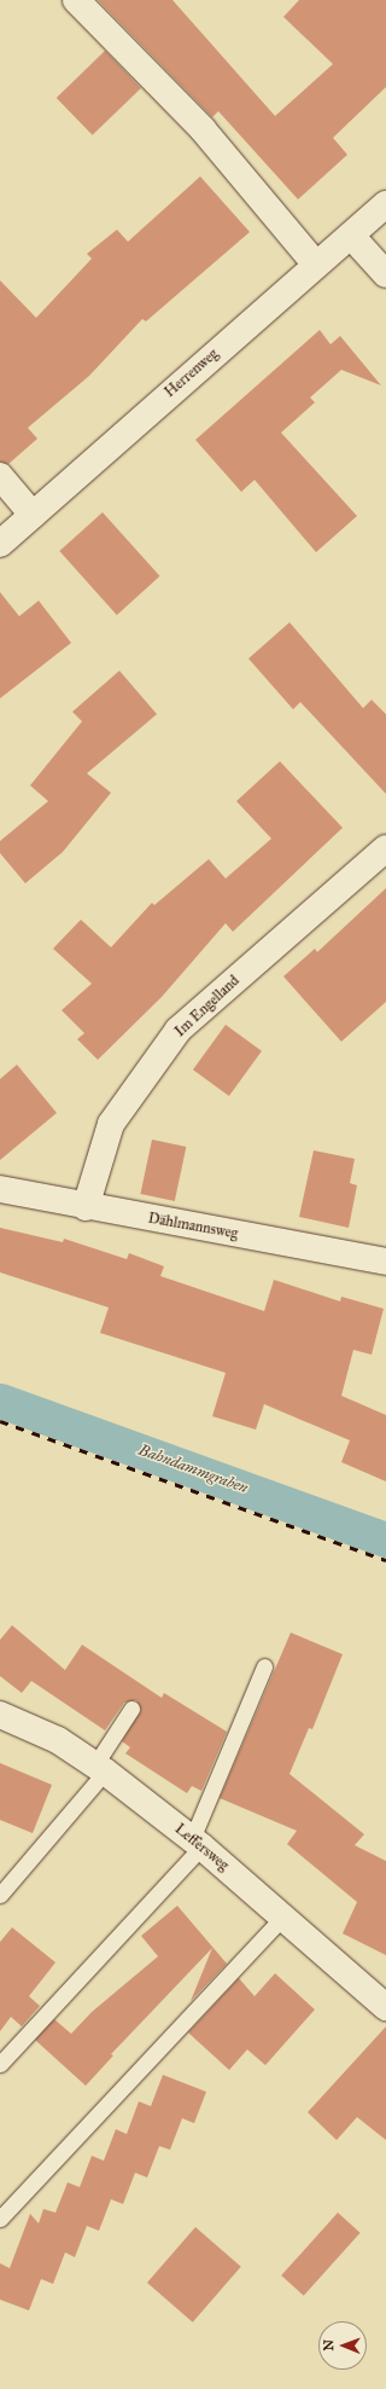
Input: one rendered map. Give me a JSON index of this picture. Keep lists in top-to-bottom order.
{
  "streets": {
    "street": [
      "Herrenweg",
      "Im Engelland",
      "Dählmannsweg",
      "Leffersweg"
    ]
  },
  "crossings": [
    ["Im Engelland", "Dählmannsweg"]
  ],
  "water": ["Bahndammgraben"],
  "north": "left"
}
